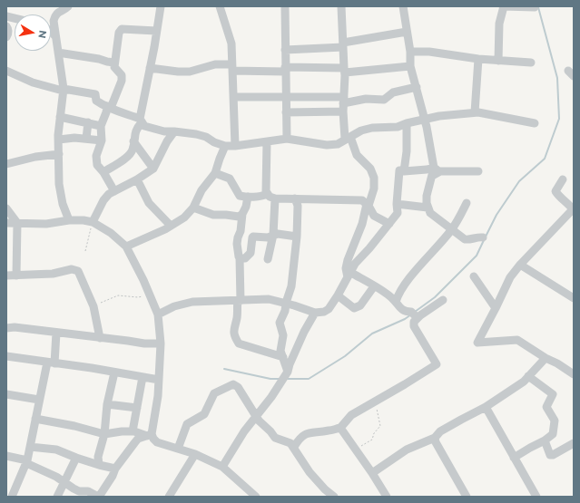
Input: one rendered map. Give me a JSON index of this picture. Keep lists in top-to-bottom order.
{
  "north": "right"
}
